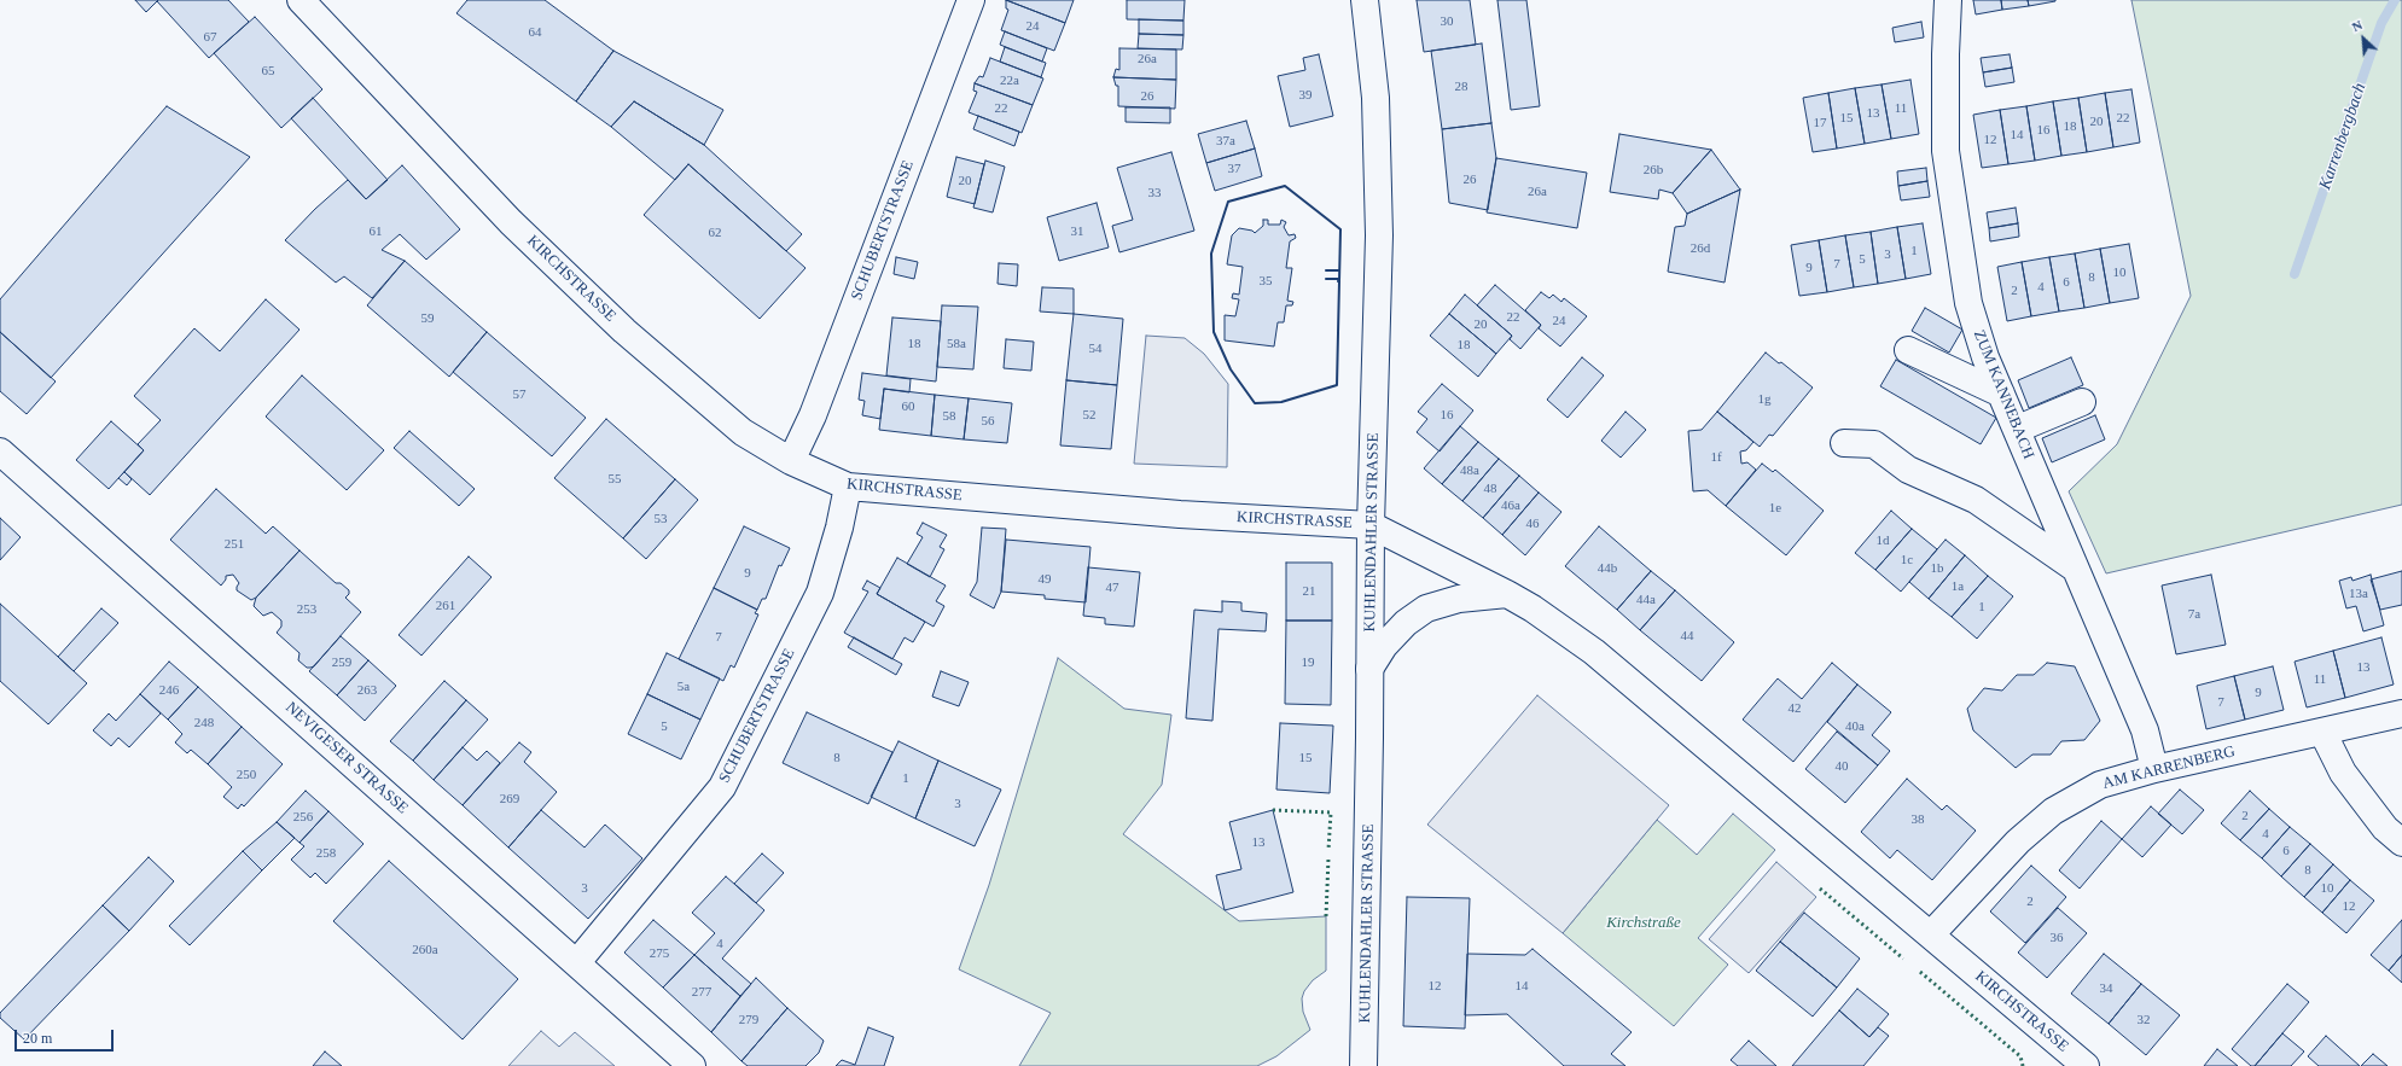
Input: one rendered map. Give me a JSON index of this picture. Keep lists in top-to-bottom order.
{
  "streets": {
    "street": [
      "SCHUBERTSTRASSE",
      "KIRCHSTRASSE",
      "ZUM KANNEBACH",
      "KUHLENDAHLER STRASSE",
      "NEVIGESER STRASSE",
      "AM KARRENBERG"
    ]
  },
  "crossings": [
    ["SCHUBERTSTRASSE", "KIRCHSTRASSE"],
    ["SCHUBERTSTRASSE", "NEVIGESER STRASSE"],
    ["KIRCHSTRASSE", "KUHLENDAHLER STRASSE"],
    ["KIRCHSTRASSE", "AM KARRENBERG"],
    ["ZUM KANNEBACH", "AM KARRENBERG"]
  ],
  "water": ["Karrenbergbach"],
  "parks": ["Kirchstraße"],
  "house_numbers": [
    "30",
    "24",
    "64",
    "67",
    "26a",
    "65",
    "22a",
    "28",
    "39",
    "26",
    "22",
    "11",
    "13",
    "15",
    "22",
    "20",
    "17",
    "18",
    "16",
    "14",
    "12",
    "37a",
    "37",
    "26b",
    "26",
    "20",
    "26a",
    "33",
    "61",
    "31",
    "62",
    "26d",
    "1",
    "3",
    "5",
    "7",
    "9",
    "10",
    "8",
    "35",
    "6",
    "4",
    "2",
    "22",
    "59",
    "24",
    "20",
    "18",
    "58a",
    "18",
    "54",
    "57",
    "1g",
    "60",
    "52",
    "16",
    "58",
    "56",
    "1f",
    "48a",
    "55",
    "48",
    "46a",
    "1e",
    "53",
    "46",
    "1d",
    "251",
    "1c",
    "44b",
    "1b",
    "9",
    "49",
    "1a",
    "47",
    "21",
    "13a",
    "44a",
    "261",
    "1",
    "253",
    "7a",
    "44",
    "7",
    "259",
    "19",
    "13",
    "11",
    "5a",
    "246",
    "263",
    "9",
    "7",
    "42",
    "248",
    "5",
    "40a",
    "8",
    "15",
    "40",
    "250",
    "1",
    "269",
    "3",
    "2",
    "256",
    "38",
    "4",
    "13",
    "6",
    "258",
    "8",
    "3",
    "10",
    "2",
    "12",
    "36",
    "4",
    "260a",
    "275",
    "12",
    "14",
    "34",
    "277",
    "279",
    "32"
  ],
  "scale_bar": "20 m",
  "north": "top left"
}
